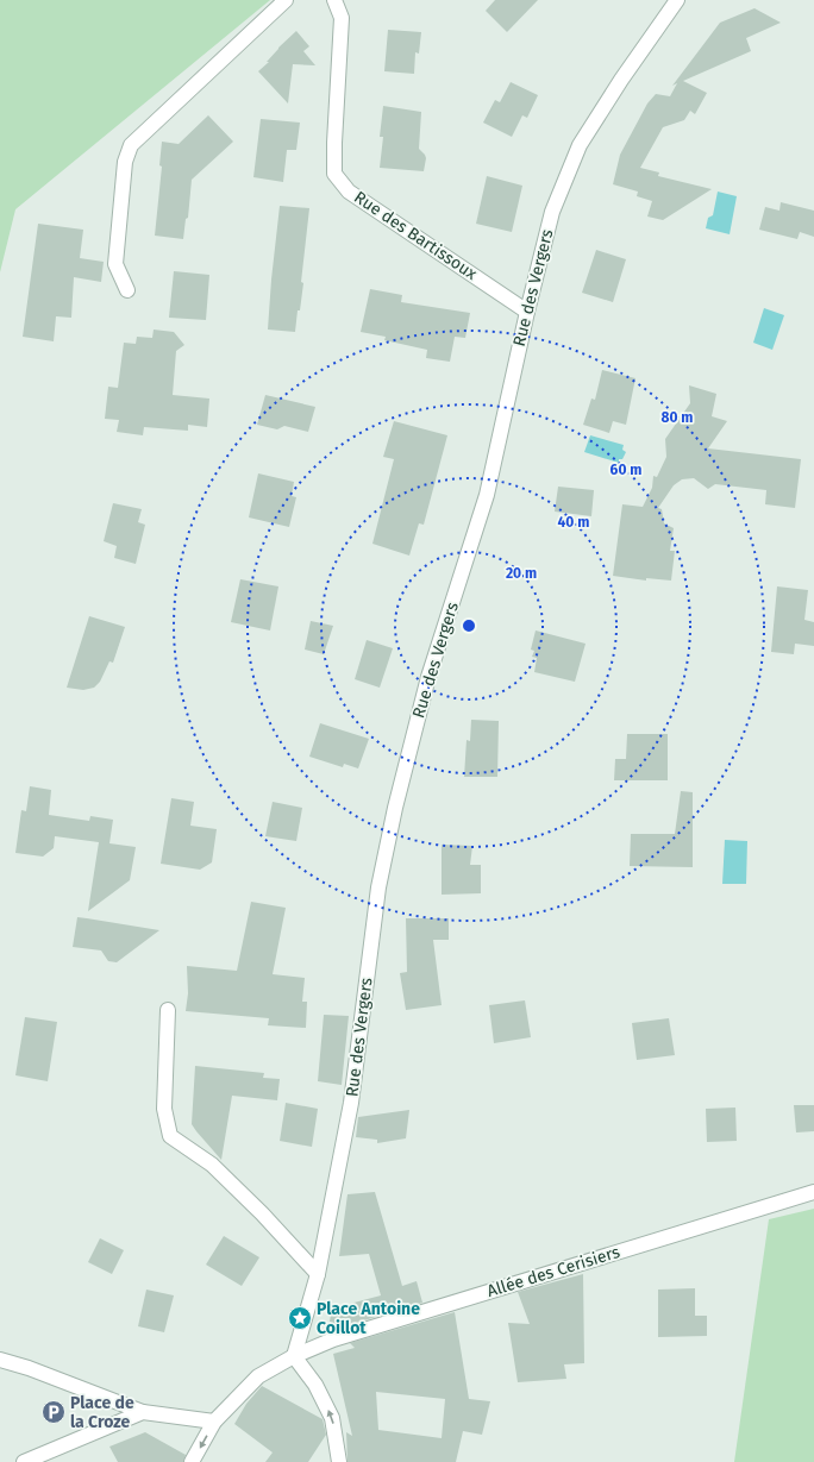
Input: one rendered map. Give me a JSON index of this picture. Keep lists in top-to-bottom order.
{
  "streets": {
    "street": ["Rue des Bartissoux", "Rue des Vergers", "Allée des Cerisiers"]
  },
  "crossings": [
    ["Rue des Bartissoux", "Rue des Vergers"],
    ["Rue des Vergers", "Allée des Cerisiers"]
  ],
  "places": {
    "place": ["Place Antoine Coillot"],
    "parking": ["Place de la Croze"]
  },
  "rings": [
    "80 m",
    "60 m",
    "40 m",
    "20 m"
  ]
}
